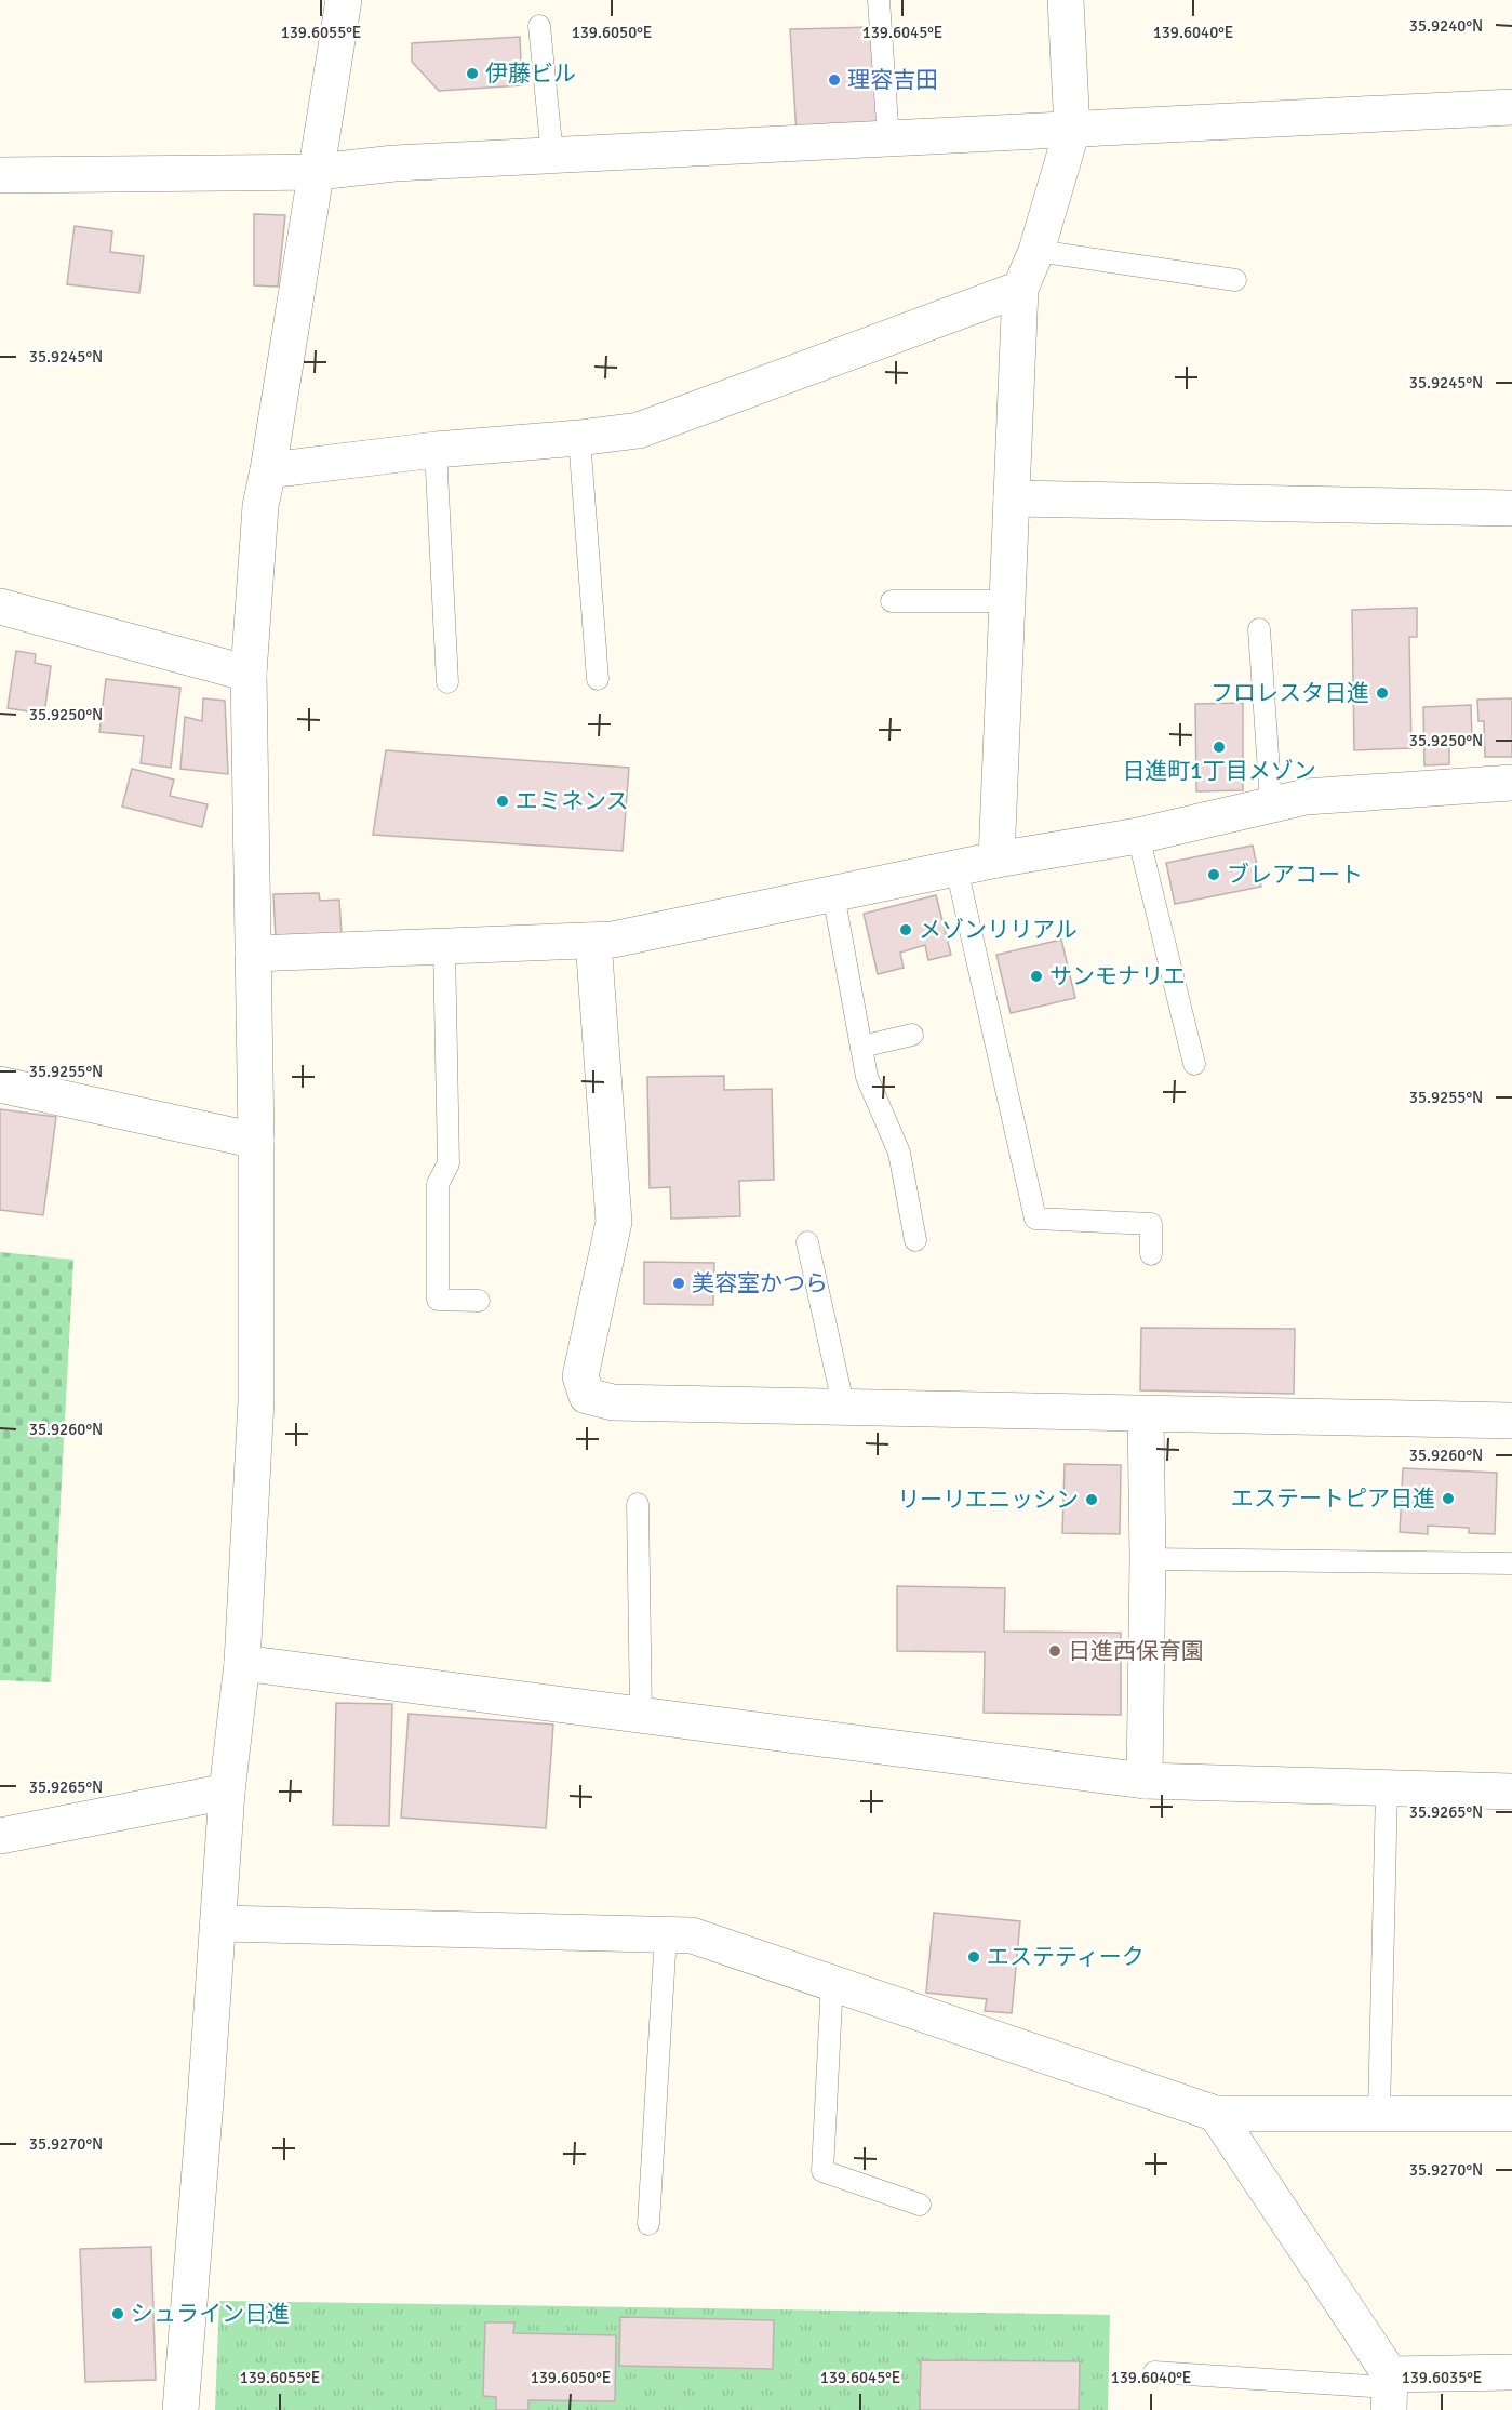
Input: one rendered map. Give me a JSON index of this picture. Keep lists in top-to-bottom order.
{
  "places": [
    "伊藤ビル",
    "理容吉田",
    "フロレスタ日進",
    "日進町1丁目メゾン",
    "エミネンス",
    "ブレアコート",
    "メゾンリリアル",
    "サンモナリエ",
    "美容室かつら",
    "エステートピア日進",
    "リーリエニッシン",
    "日進西保育園",
    "エステティーク",
    "シュライン日進"
  ],
  "coordinates": [
    "35.9240°N",
    "139.6055°E",
    "139.6050°E",
    "139.6045°E",
    "139.6040°E",
    "35.9245°N",
    "35.9250°N",
    "35.9255°N",
    "35.9260°N",
    "35.9265°N",
    "35.9270°N",
    "139.6035°E"
  ]
}
